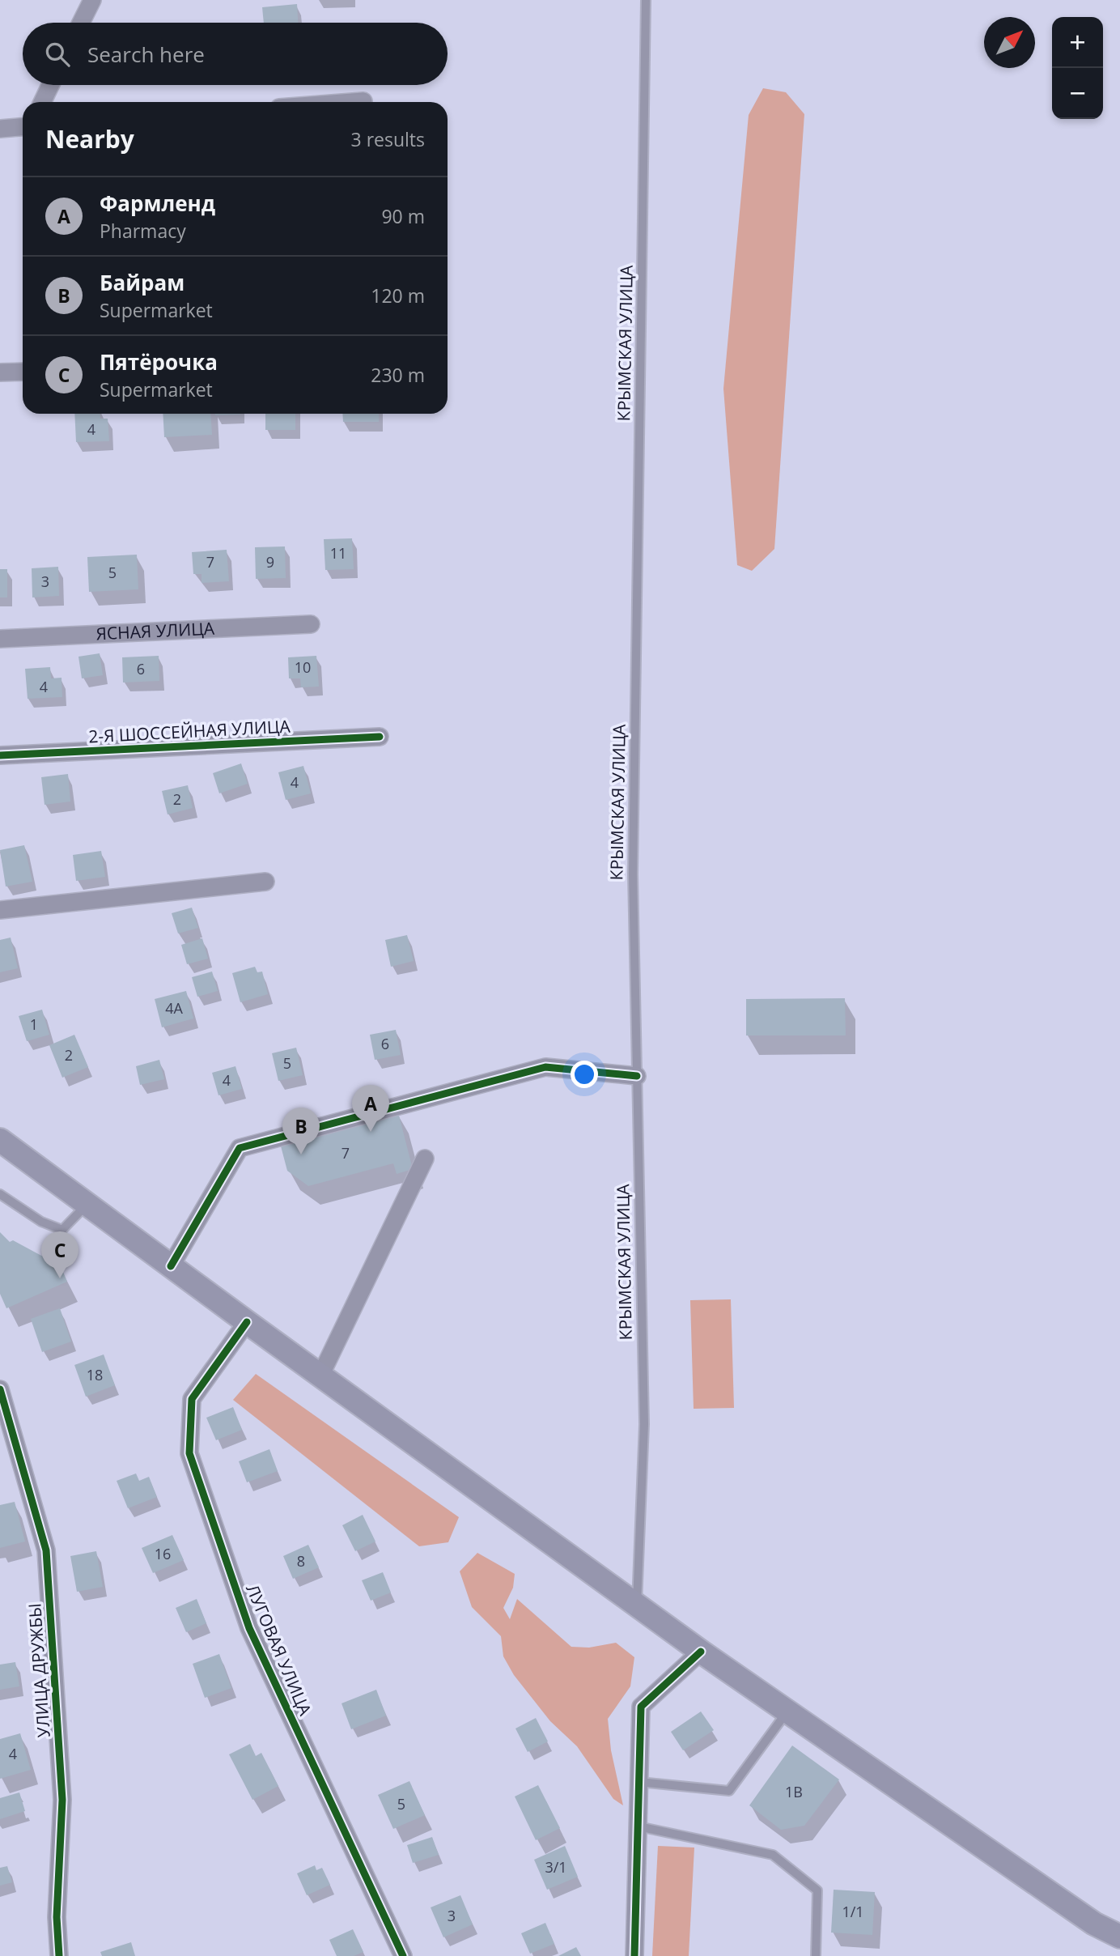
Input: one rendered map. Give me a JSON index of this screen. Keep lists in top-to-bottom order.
{
  "streets": {
    "street": [
      "ЯСНАЯ УЛИЦА",
      "2-Я ШОССЕЙНАЯ УЛИЦА",
      "ЛУГОВАЯ УЛИЦА",
      "УЛИЦА ДРУЖБЫ"
    ],
    "lane": ["КРЫМСКАЯ УЛИЦА"]
  },
  "house_numbers": [
    "4",
    "11",
    "7",
    "9",
    "5",
    "3",
    "10",
    "6",
    "4",
    "4",
    "2",
    "4А",
    "1",
    "6",
    "2",
    "5",
    "4",
    "7",
    "18",
    "16",
    "8",
    "4",
    "1В",
    "5",
    "3/1",
    "1/1",
    "3"
  ],
  "north": "top right",
  "page": {
    "map_buttons": ["+", "−"],
    "search": "Search here",
    "heading": ["Nearby", "3 results"],
    "list": [
      {
        "mark": "A",
        "name": "Фармленд",
        "note": "Pharmacy",
        "value": "90 m"
      },
      {
        "mark": "B",
        "name": "Байрам",
        "note": "Supermarket",
        "value": "120 m"
      },
      {
        "mark": "C",
        "name": "Пятёрочка",
        "note": "Supermarket",
        "value": "230 m"
      }
    ],
    "pins": ["A", "B", "C"]
  }
}
